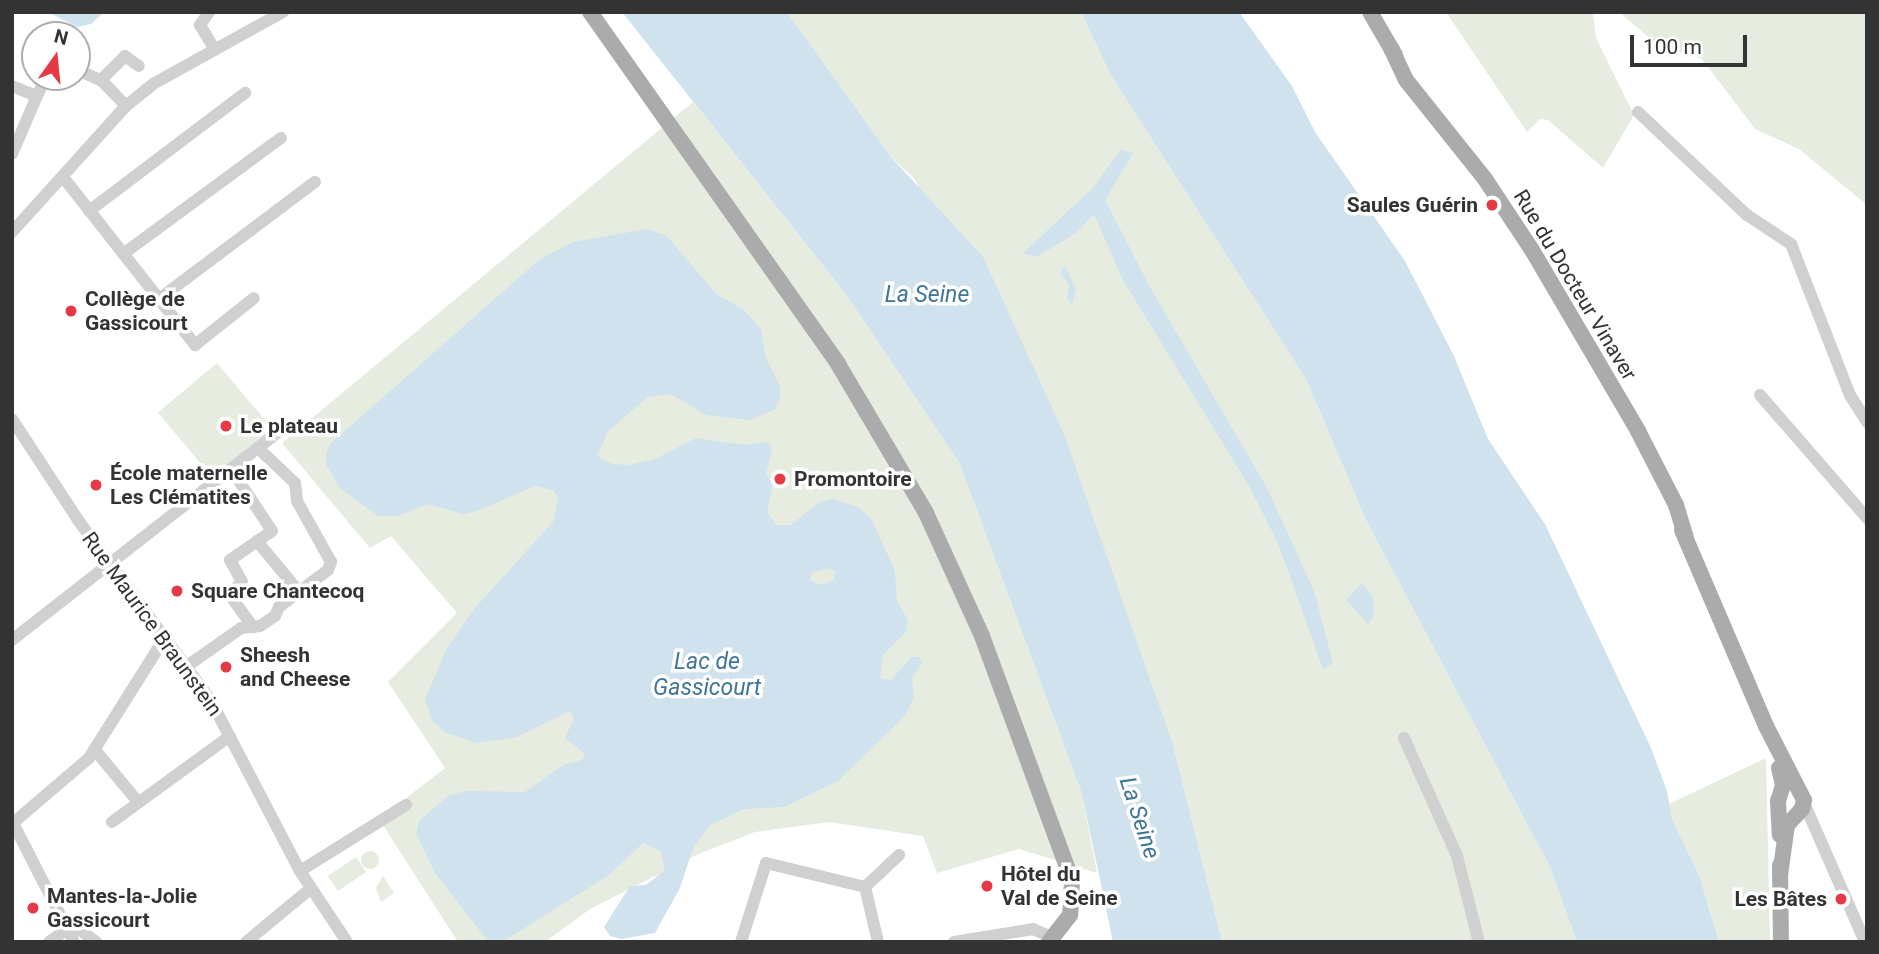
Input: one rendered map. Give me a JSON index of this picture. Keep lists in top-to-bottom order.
{
  "streets": {
    "main road": ["Rue du Docteur Vinaver"],
    "street": ["Rue Maurice Braunstein"]
  },
  "water": ["La Seine", "Lac de Gassicourt"],
  "places": [
    "Saules Guérin",
    "Collège de Gassicourt",
    "Le plateau",
    "Promontoire",
    "École maternelle Les Clématites",
    "Square Chantecoq",
    "Sheesh and Cheese",
    "Hôtel du Val de Seine",
    "Les Bâtes",
    "Mantes-la-Jolie Gassicourt"
  ],
  "scale_bar": "100 m",
  "north": "top"
}
